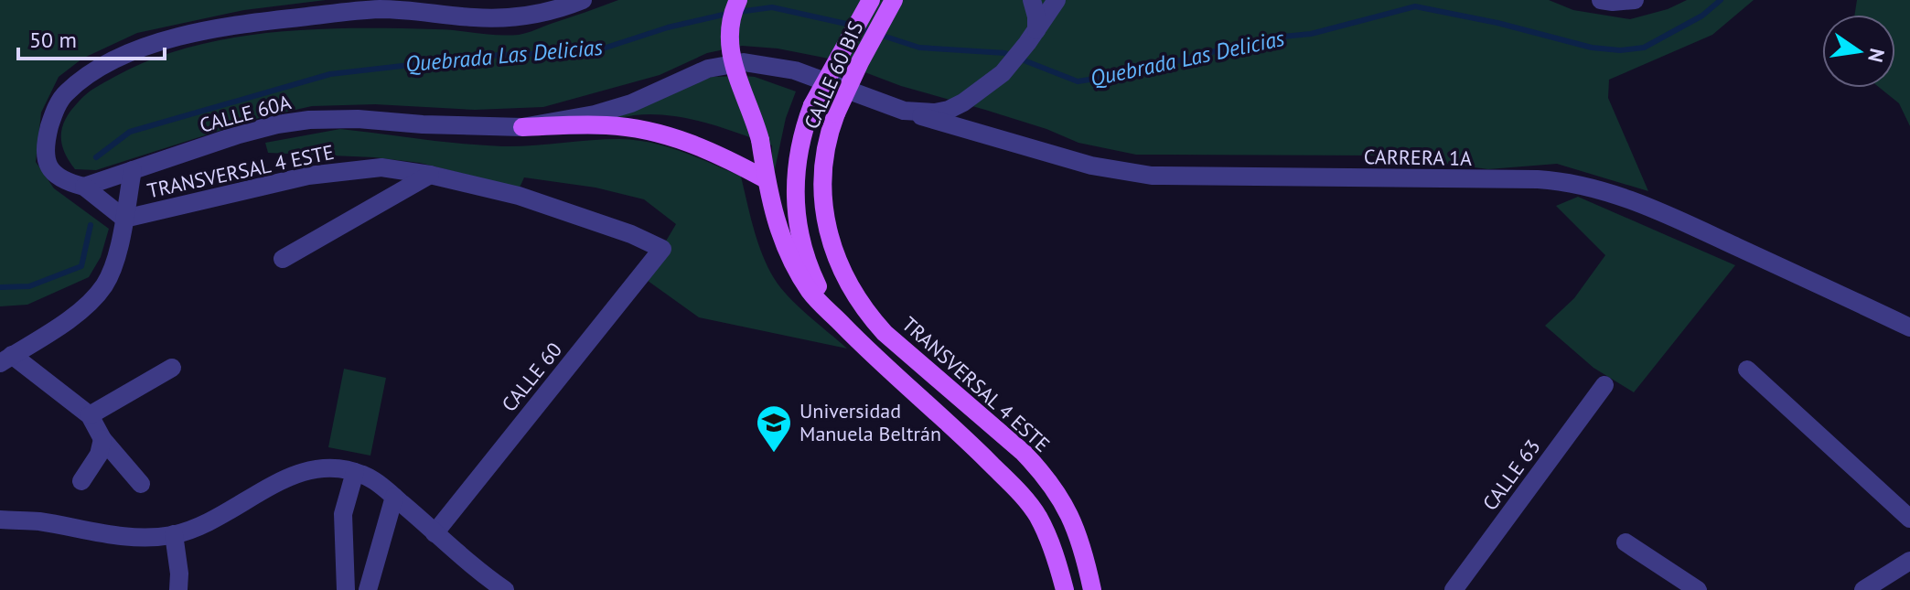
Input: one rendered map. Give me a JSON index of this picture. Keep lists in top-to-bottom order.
{
  "streets": {
    "main road": ["CALLE 60 BIS", "TRANSVERSAL 4 ESTE"],
    "street": [
      "CALLE 60A",
      "CARRERA 1A",
      "CALLE 60",
      "CALLE 63"
    ]
  },
  "crossings": [
    ["CALLE 60 BIS", "TRANSVERSAL 4 ESTE"],
    ["CALLE 60A", "CARRERA 1A"],
    ["TRANSVERSAL 4 ESTE", "CALLE 60"]
  ],
  "water": ["Quebrada Las Delicias"],
  "places": {
    "school or university": ["Universidad Manuela Beltrán"]
  },
  "scale_bar": "50 m",
  "north": "right"
}
